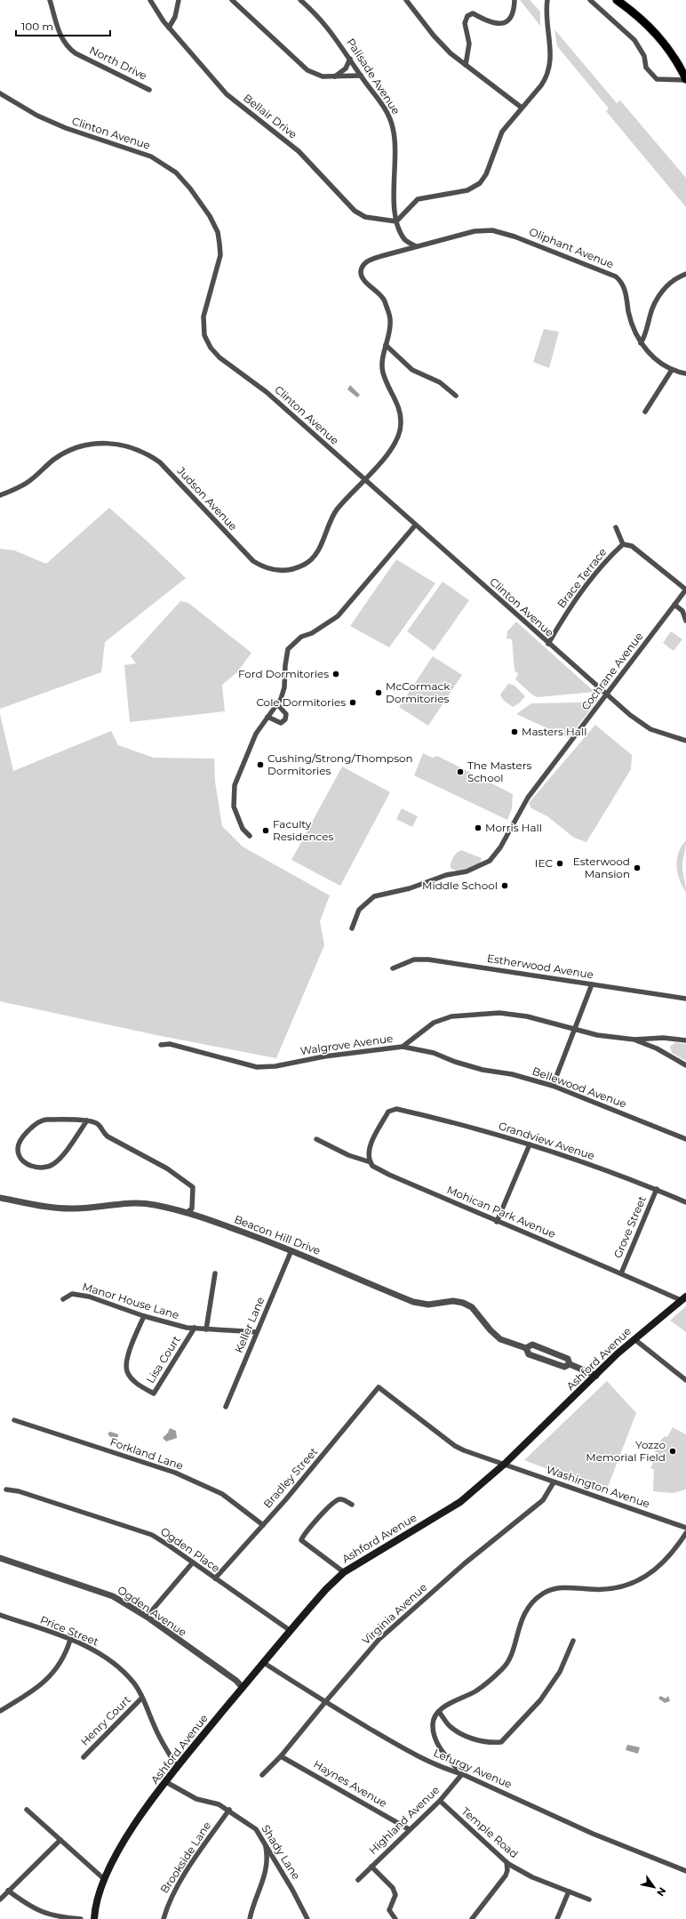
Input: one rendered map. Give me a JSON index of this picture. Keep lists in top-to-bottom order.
{
  "streets": {
    "main road": ["Ashford Avenue"],
    "street": [
      "North Drive",
      "Palisade Avenue",
      "Bellair Drive",
      "Clinton Avenue",
      "Oliphant Avenue",
      "Judson Avenue",
      "Brace Terrace",
      "Cochrane Avenue",
      "Estherwood Avenue",
      "Walgrove Avenue",
      "Bellewood Avenue",
      "Grandview Avenue",
      "Mohican Park Avenue",
      "Grove Street",
      "Beacon Hill Drive",
      "Manor House Lane",
      "Keller Lane",
      "Lisa Court",
      "Forkland Lane",
      "Bradley Street",
      "Washington Avenue",
      "Ogden Place",
      "Ogden Avenue",
      "Virginia Avenue",
      "Price Street",
      "Henry Court",
      "Lefurgy Avenue",
      "Haynes Avenue",
      "Highland Avenue",
      "Temple Road",
      "Shady Lane",
      "Brookside Lane"
    ]
  },
  "crossings": [
    ["Palisade Avenue", "Bellair Drive"],
    ["Palisade Avenue", "Oliphant Avenue"],
    ["Clinton Avenue", "Judson Avenue"],
    ["Clinton Avenue", "Brace Terrace"],
    ["Clinton Avenue", "Cochrane Avenue"],
    ["Oliphant Avenue", "Judson Avenue"],
    ["Walgrove Avenue", "Bellewood Avenue"],
    ["Grandview Avenue", "Mohican Park Avenue"],
    ["Grandview Avenue", "Grove Street"],
    ["Mohican Park Avenue", "Grove Street"],
    ["Mohican Park Avenue", "Ashford Avenue"],
    ["Beacon Hill Drive", "Keller Lane"],
    ["Beacon Hill Drive", "Ashford Avenue"],
    ["Manor House Lane", "Keller Lane"],
    ["Manor House Lane", "Lisa Court"],
    ["Ashford Avenue", "Washington Avenue"],
    ["Ashford Avenue", "Ogden Place"],
    ["Ashford Avenue", "Ogden Avenue"],
    ["Ashford Avenue", "Price Street"],
    ["Ashford Avenue", "Lefurgy Avenue"],
    ["Ashford Avenue", "Shady Lane"],
    ["Forkland Lane", "Bradley Street"],
    ["Bradley Street", "Washington Avenue"],
    ["Bradley Street", "Ogden Place"],
    ["Washington Avenue", "Virginia Avenue"],
    ["Virginia Avenue", "Lefurgy Avenue"],
    ["Virginia Avenue", "Haynes Avenue"],
    ["Price Street", "Henry Court"],
    ["Lefurgy Avenue", "Highland Avenue"],
    ["Haynes Avenue", "Highland Avenue"],
    ["Highland Avenue", "Temple Road"],
    ["Shady Lane", "Brookside Lane"]
  ],
  "places": [
    "Ford Dormitories",
    "McCormack Dormitories",
    "Cole Dormitories",
    "Masters Hall",
    "Cushing/Strong/Thompson Dormitories",
    "The Masters School",
    "Morris Hall",
    "Faculty Residences",
    "IEC",
    "Esterwood Mansion",
    "Middle School",
    "Yozzo Memorial Field"
  ],
  "scale_bar": "100 m",
  "north": "bottom right"
}
